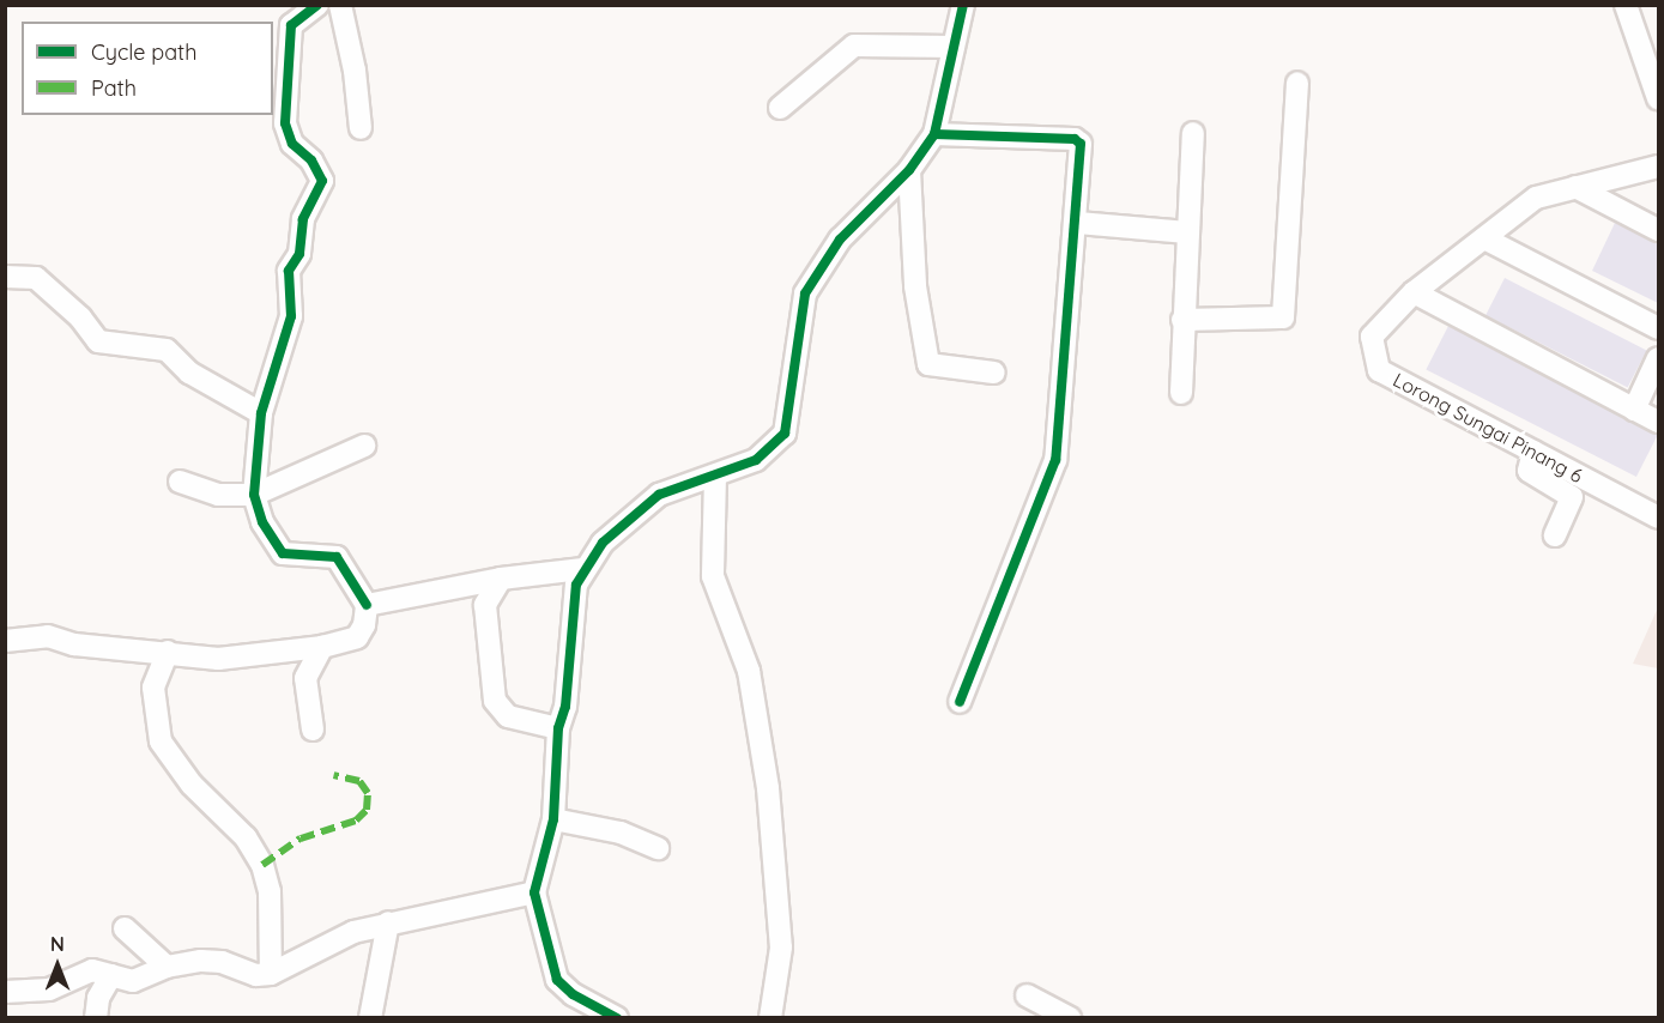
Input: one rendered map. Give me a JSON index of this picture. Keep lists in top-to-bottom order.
{
  "streets": {
    "street": ["Lorong Sungai Pinang 6"]
  },
  "legend": ["Cycle path", "Path"],
  "north": "top"
}
